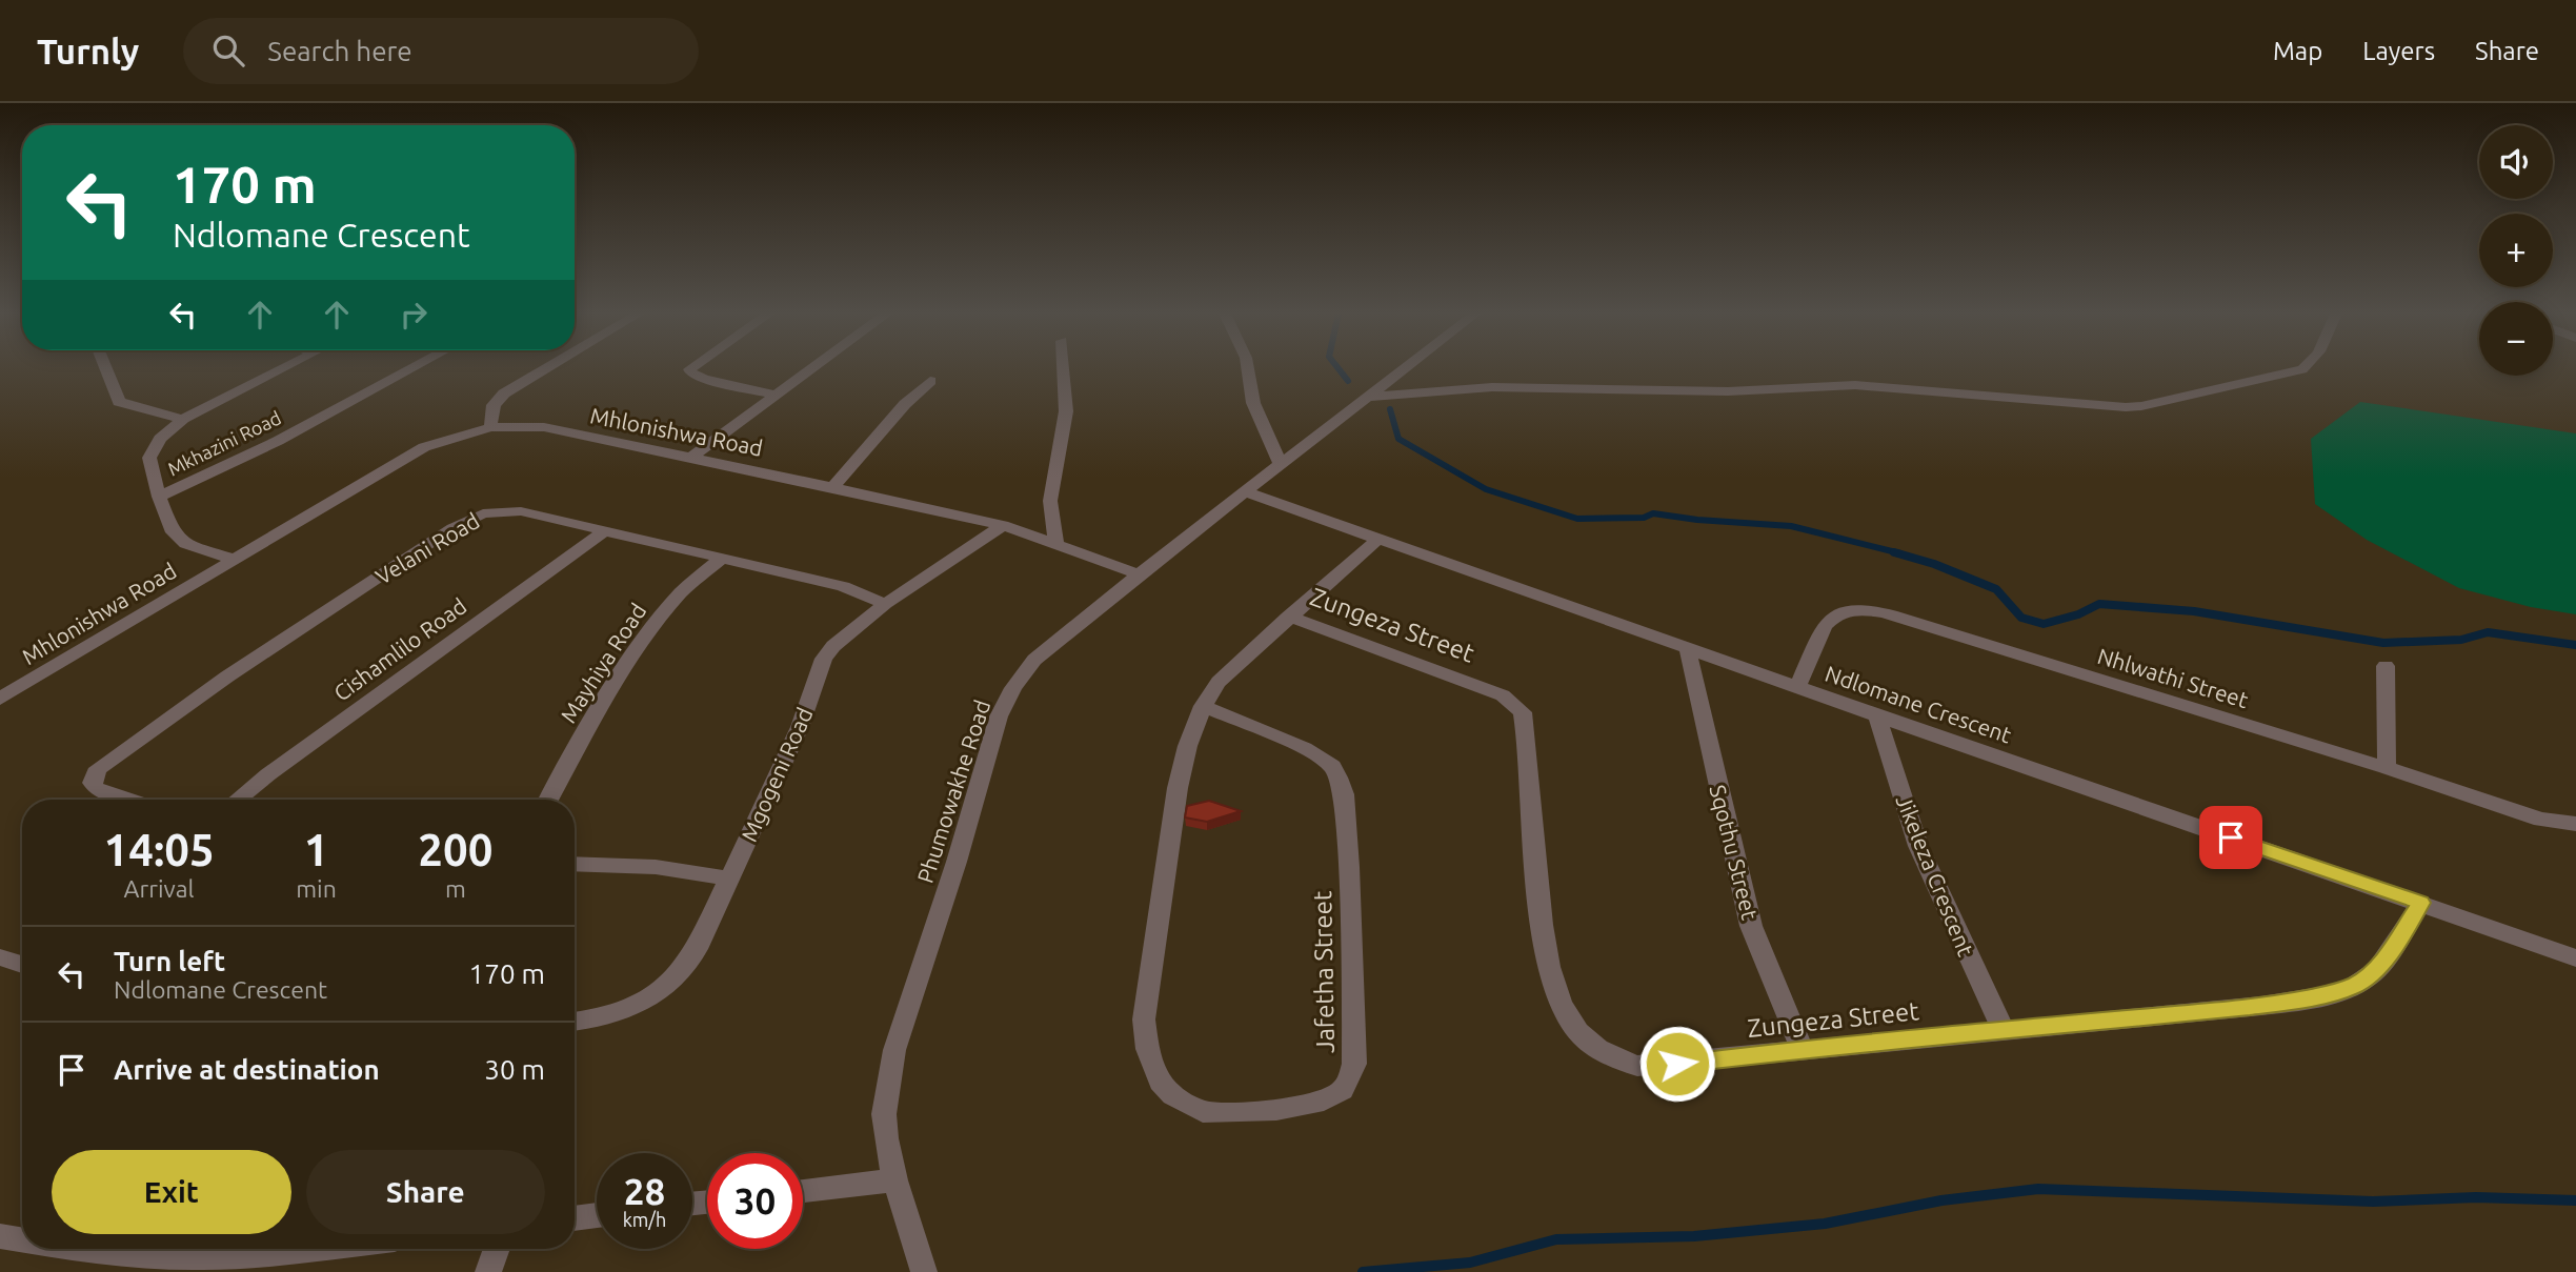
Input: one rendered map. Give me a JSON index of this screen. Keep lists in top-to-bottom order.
{
  "streets": {
    "street": [
      "Mhlonishwa Road",
      "Mkhazini Road",
      "Velani Road",
      "Zungeza Street",
      "Cishamlilo Road",
      "Mayhiya Road",
      "Nhlwathi Street",
      "Ndlomane Crescent",
      "Mgogeni Road",
      "Phumowakhe Road",
      "Sqothu Street",
      "Jikeleza Crescent",
      "Jafetha Street"
    ]
  },
  "crossings": [
    ["Mhlonishwa Road", "Mgogeni Road"],
    ["Mhlonishwa Road", "Phumowakhe Road"],
    ["Velani Road", "Cishamlilo Road"],
    ["Velani Road", "Mayhiya Road"],
    ["Velani Road", "Mgogeni Road"],
    ["Zungeza Street", "Ndlomane Crescent"],
    ["Zungeza Street", "Sqothu Street"],
    ["Zungeza Street", "Jikeleza Crescent"],
    ["Zungeza Street", "Jafetha Street"],
    ["Nhlwathi Street", "Ndlomane Crescent"],
    ["Ndlomane Crescent", "Phumowakhe Road"],
    ["Ndlomane Crescent", "Sqothu Street"],
    ["Ndlomane Crescent", "Jikeleza Crescent"],
    ["Ndlomane Crescent", "Jafetha Street"]
  ],
  "page": {
    "header": "Turnly",
    "search": "Search here",
    "nav": ["Map", "Layers", "Share"],
    "map_buttons": ["+", "−"],
    "turn": ["170 m", "Ndlomane Crescent"],
    "eta": [
      "14:05",
      "Arrival",
      "1",
      "min",
      "200",
      "m"
    ],
    "list": [
      {
        "name": "Turn left",
        "note": "Ndlomane Crescent",
        "value": "170 m"
      },
      {
        "name": "Arrive at destination",
        "value": "30 m"
      }
    ],
    "buttons": ["Exit", "Share"],
    "speed": "28 km/h",
    "limit": "30"
  }
}
